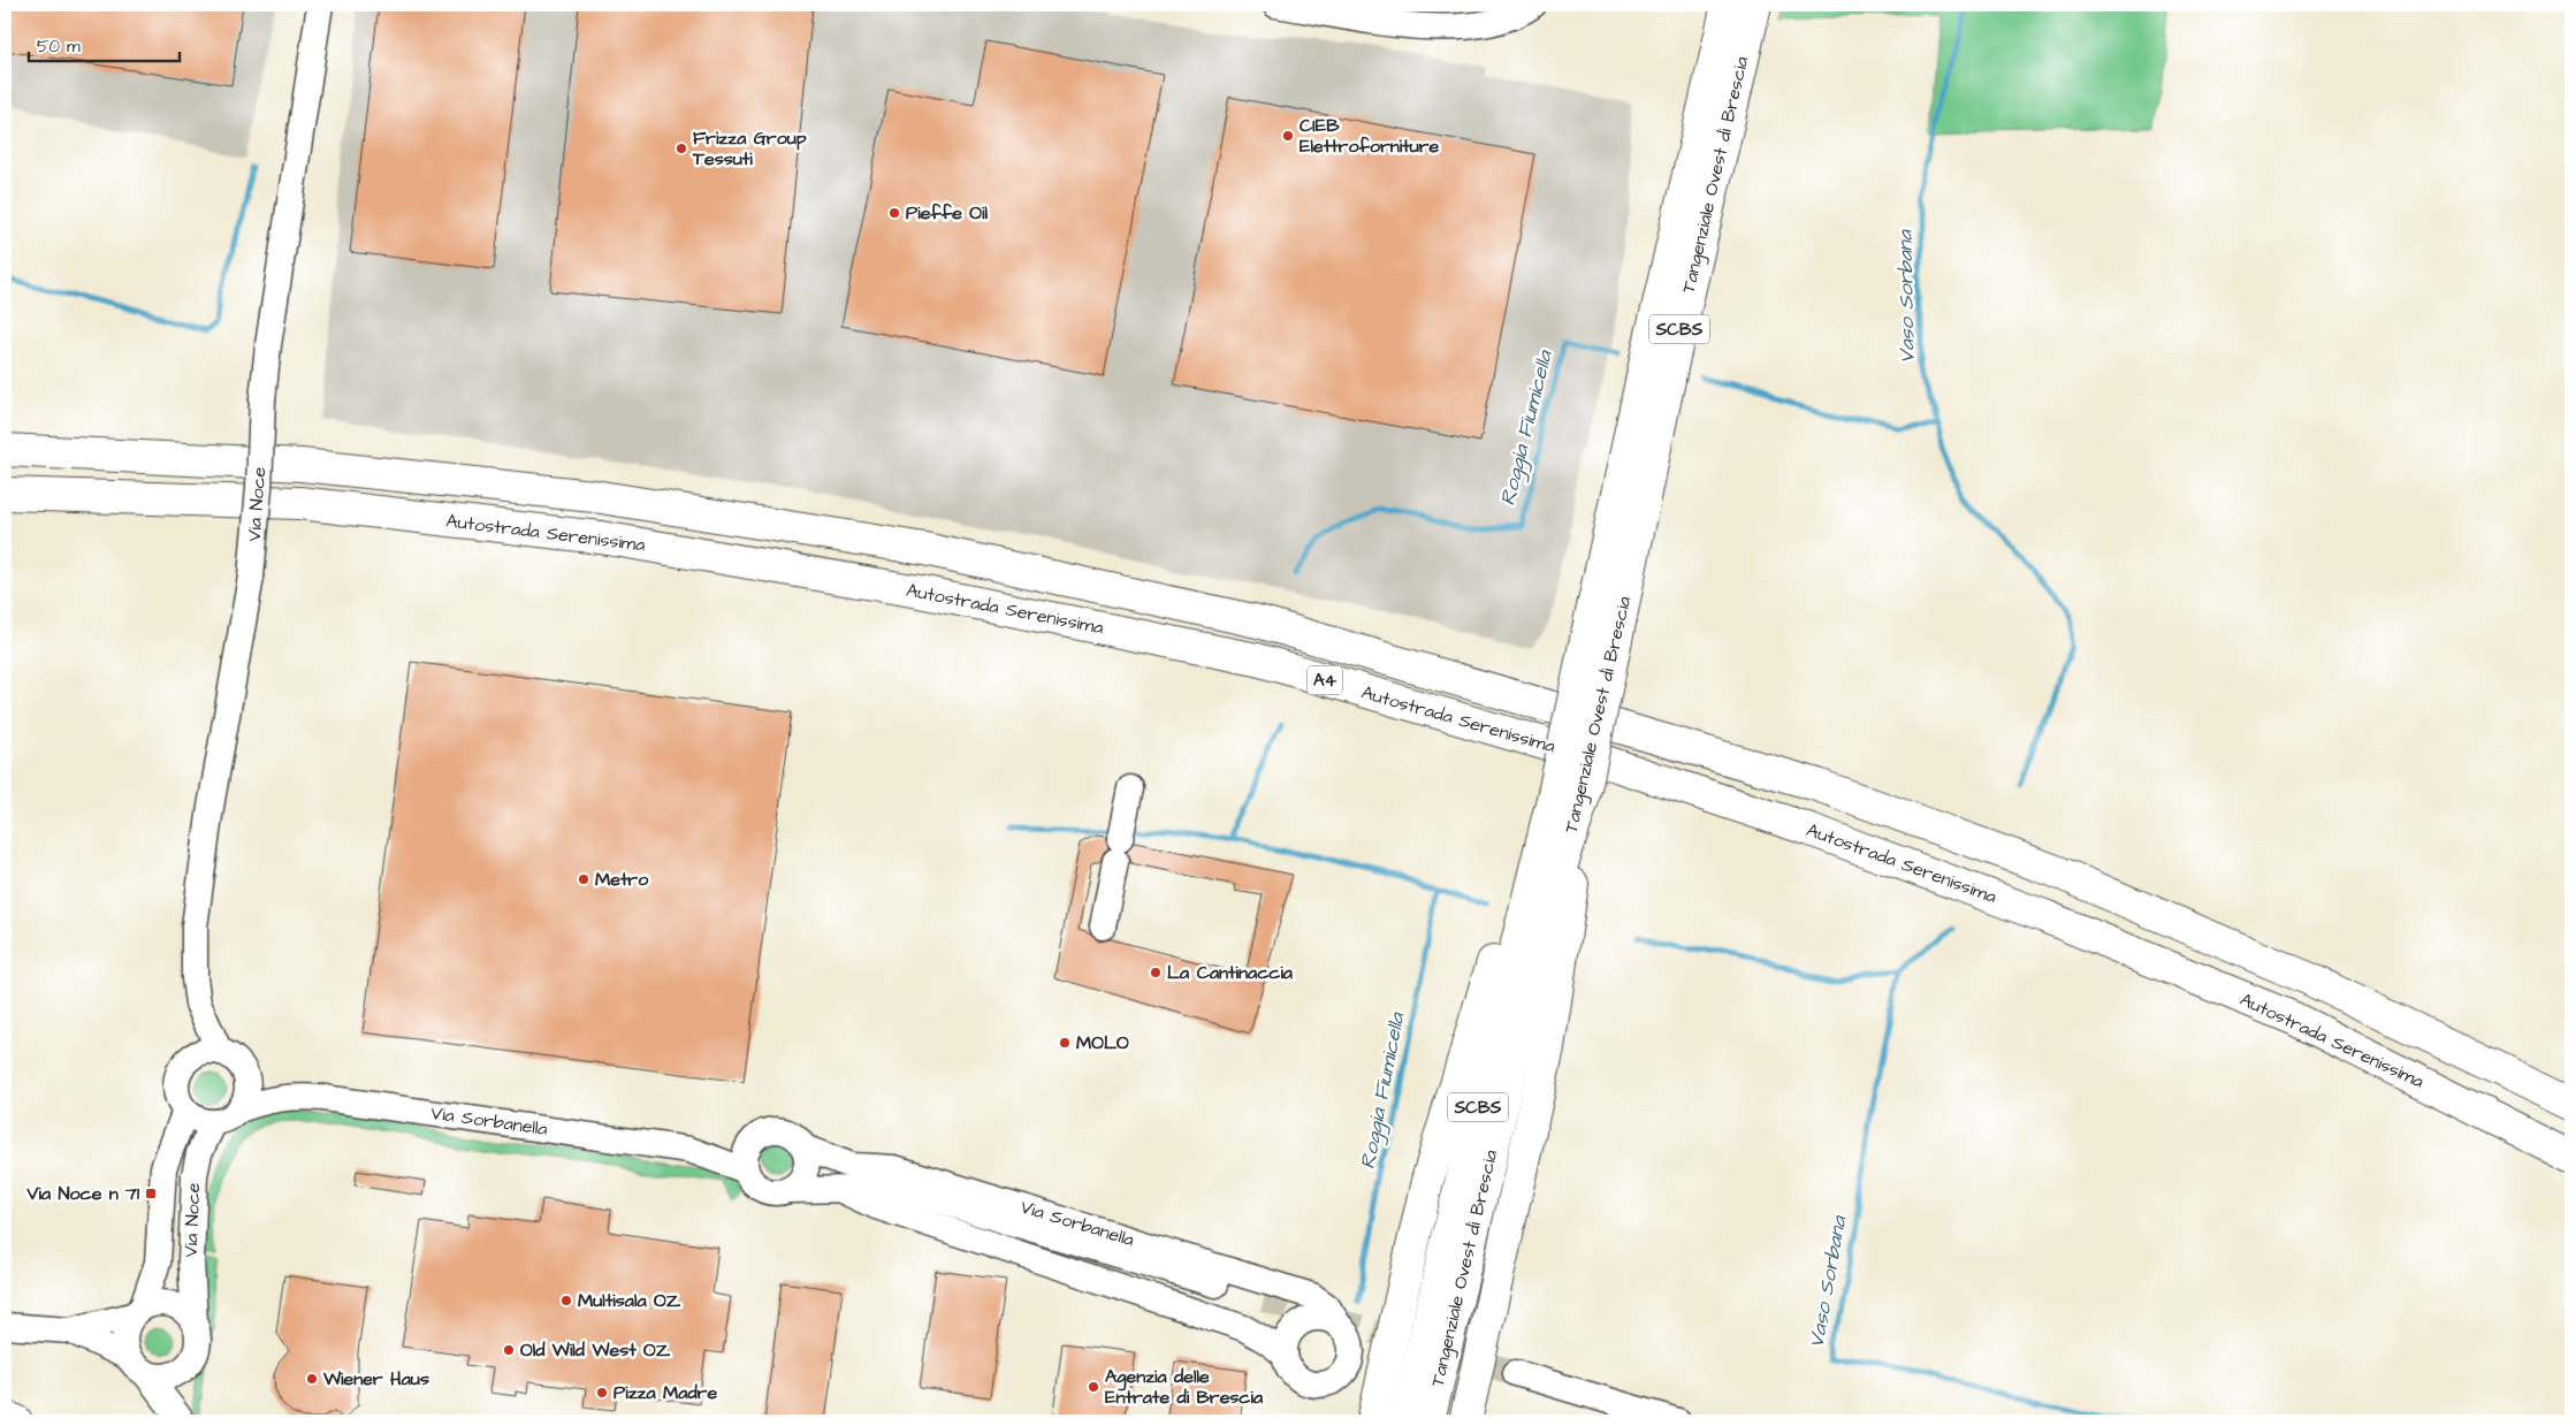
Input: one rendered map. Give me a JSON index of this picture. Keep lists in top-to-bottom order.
{
  "streets": {
    "highway": [
      "Tangenziale Ovest di Brescia",
      "SCBS",
      "Autostrada Serenissima",
      "A4"
    ],
    "street": ["Via Noce", "Via Sorbanella"]
  },
  "crossings": [
    ["Via Noce", "Via Sorbanella"]
  ],
  "water": ["Vaso Sorbana", "Roggia Fiumicella"],
  "places": {
    "other": [
      "CIEB Elettroforniture",
      "Frizza Group Tessuti",
      "Pieffe Oil",
      "Metro",
      "La Cantinaccia",
      "MOLO",
      "Multisala OZ",
      "Old Wild West OZ",
      "Wiener Haus",
      "Agenzia delle Entrate di Brescia",
      "Pizza Madre"
    ],
    "transit": ["Via Noce n 71"]
  },
  "scale_bar": "50 m"
}
